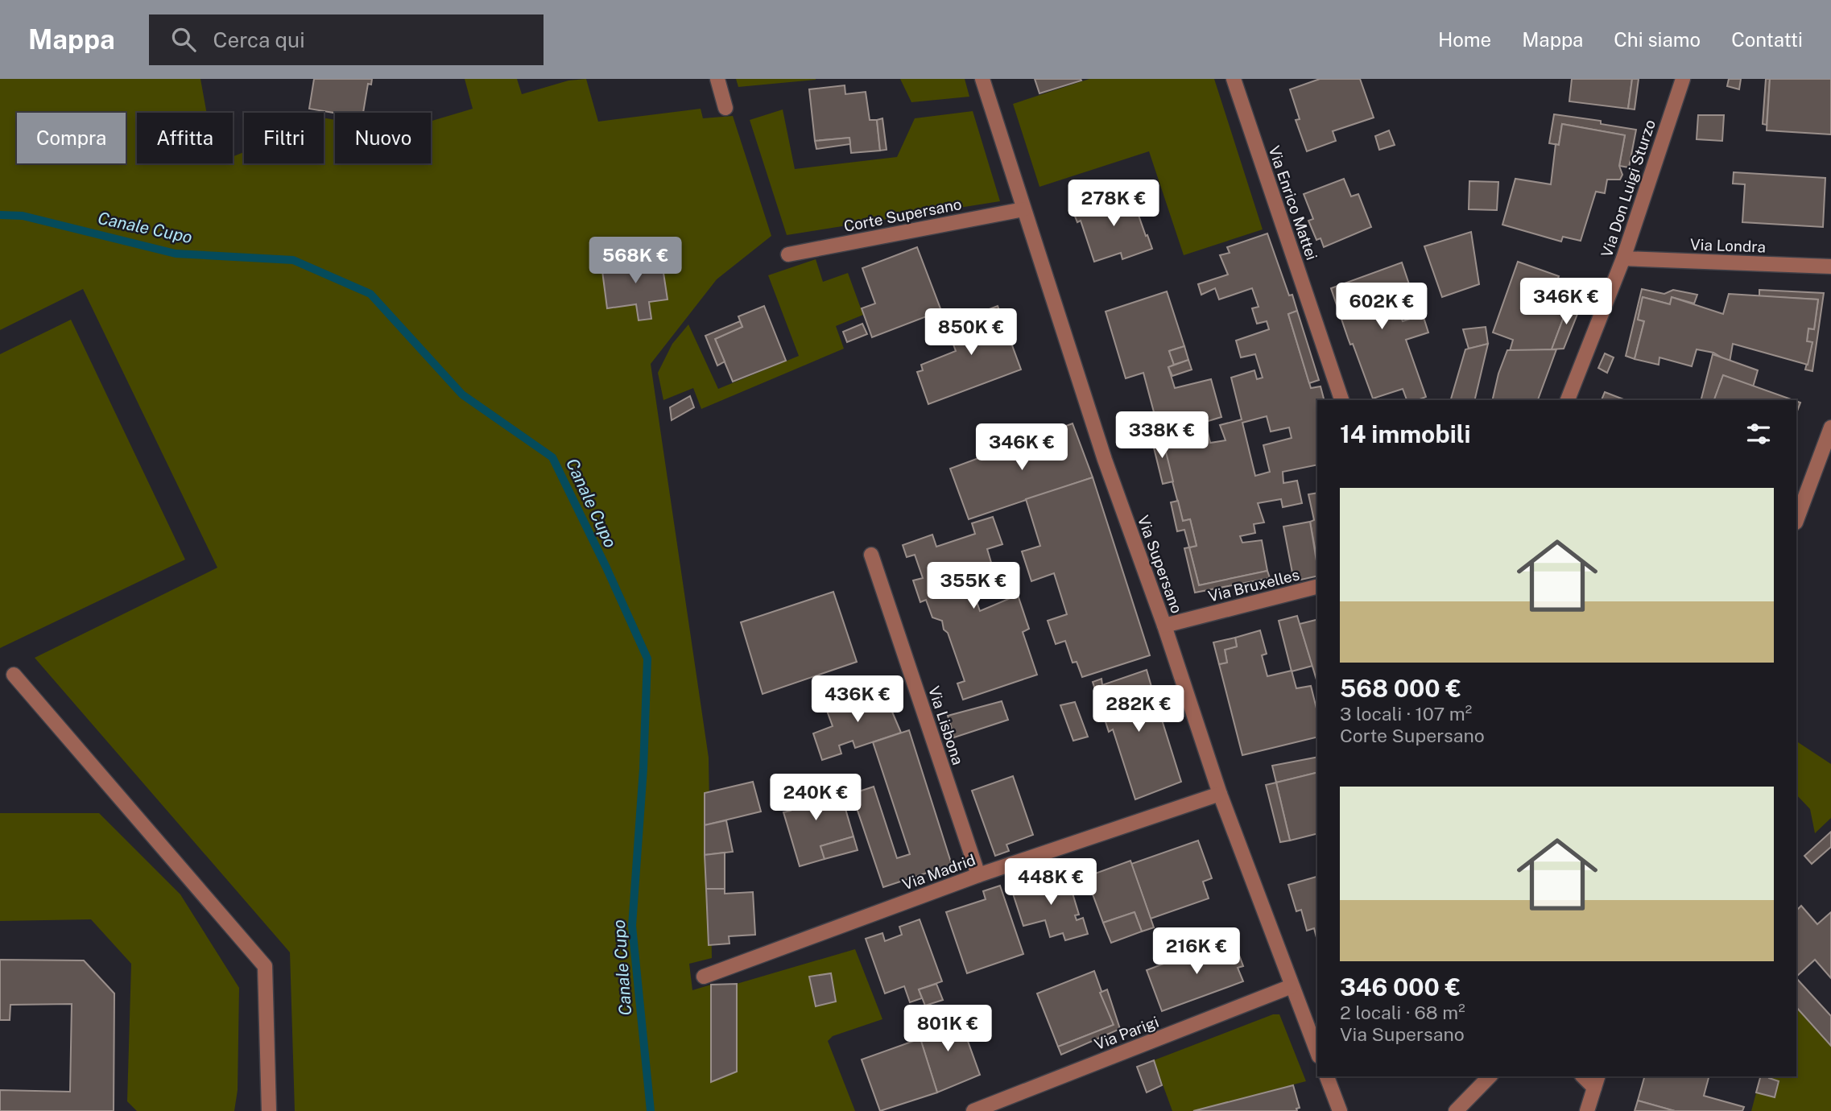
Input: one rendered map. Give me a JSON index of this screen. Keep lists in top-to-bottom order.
{
  "streets": {
    "street": [
      "Via Don Luigi Sturzo",
      "Via Enrico Mattei",
      "Corte Supersano",
      "Via Londra",
      "Via Supersano",
      "Via Bruxelles",
      "Via Lisbona",
      "Via Madrid",
      "Via Parigi"
    ]
  },
  "crossings": [
    ["Via Don Luigi Sturzo", "Via Londra"],
    ["Corte Supersano", "Via Supersano"],
    ["Via Supersano", "Via Bruxelles"],
    ["Via Supersano", "Via Madrid"],
    ["Via Supersano", "Via Parigi"],
    ["Via Lisbona", "Via Madrid"]
  ],
  "water": ["Canale Cupo"],
  "page": {
    "header": "Mappa",
    "search": "Cerca qui",
    "nav": [
      "Home",
      "Mappa",
      "Chi siamo",
      "Contatti"
    ],
    "chip": [
      "Compra",
      "Affitta",
      "Filtri",
      "Nuovo"
    ],
    "price": [
      "278K €",
      "568K €",
      "346K €",
      "602K €",
      "850K €",
      "338K €",
      "346K €",
      "355K €",
      "436K €",
      "282K €",
      "240K €",
      "448K €",
      "216K €",
      "801K €"
    ],
    "heading": "14 immobili",
    "list": [
      {
        "name": "568 000 €",
        "note": "3 locali · 107 m² · Corte Supersano"
      },
      {
        "name": "346 000 €",
        "note": "2 locali · 68 m² · Via Supersano"
      }
    ]
  }
}
